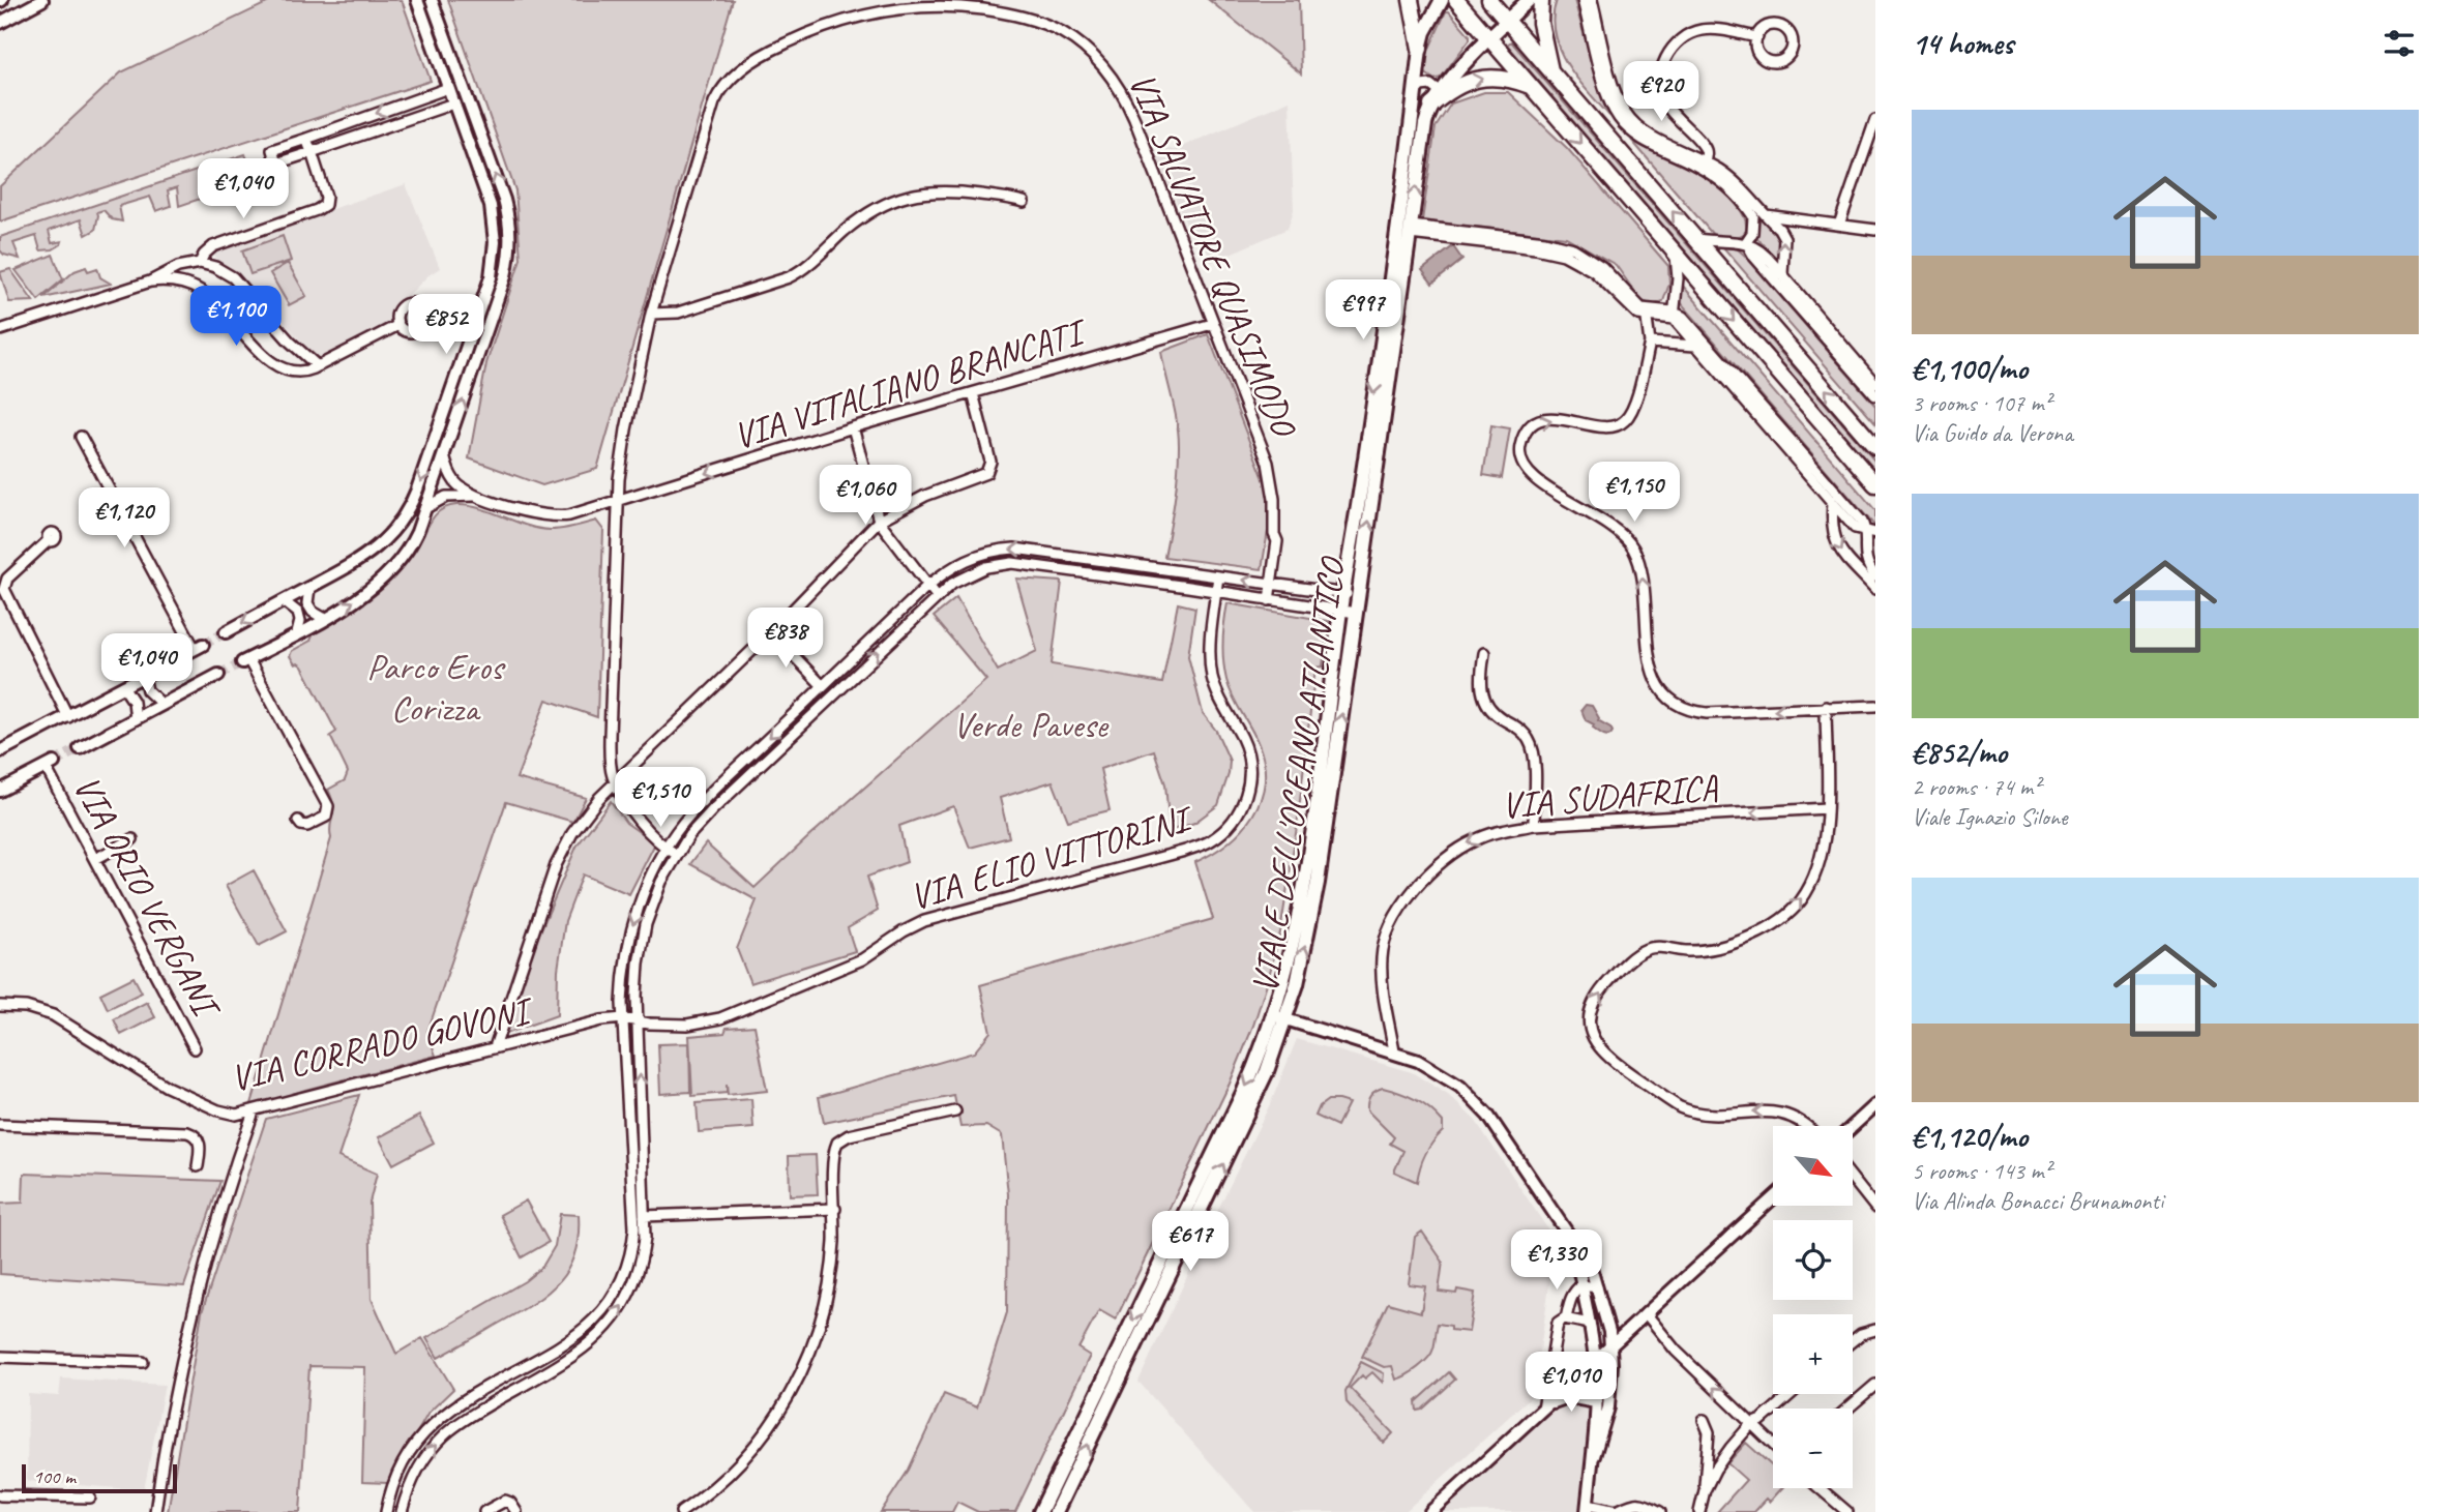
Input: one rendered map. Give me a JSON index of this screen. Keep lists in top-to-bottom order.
{
  "streets": {
    "main road": ["VIALE DELL'OCEANO ATLANTICO"],
    "street": [
      "VIA SALVATORE QUASIMODO",
      "VIA VITALIANO BRANCATI",
      "VIA SUDAFRICA",
      "VIA ELIO VITTORINI",
      "VIA ORIO VERGANI",
      "VIA CORRADO GOVONI"
    ]
  },
  "crossings": [
    ["VIA SALVATORE QUASIMODO", "VIA VITALIANO BRANCATI"],
    ["VIA ELIO VITTORINI", "VIA CORRADO GOVONI"]
  ],
  "one_way": ["VIA SUDAFRICA"],
  "parks": ["Parco Eros Corizza", "Verde Pavese"],
  "scale_bar": "100 m",
  "north": "bottom right",
  "page": {
    "heading": "14 homes",
    "price": [
      "€920",
      "€1,040",
      "€997",
      "€1,100",
      "€852",
      "€1,150",
      "€1,060",
      "€1,120",
      "€838",
      "€1,040",
      "€1,510",
      "€617",
      "€1,330",
      "€1,010"
    ],
    "list": [
      {
        "name": "€1,100/mo",
        "note": "3 rooms · 107 m² · Via Guido da Verona"
      },
      {
        "name": "€852/mo",
        "note": "2 rooms · 74 m² · Viale Ignazio Silone"
      },
      {
        "name": "€1,120/mo",
        "note": "5 rooms · 143 m² · Via Alinda Bonacci Brunamonti"
      }
    ],
    "map_buttons": ["+", "−"],
    "scale": "100 m"
  }
}
